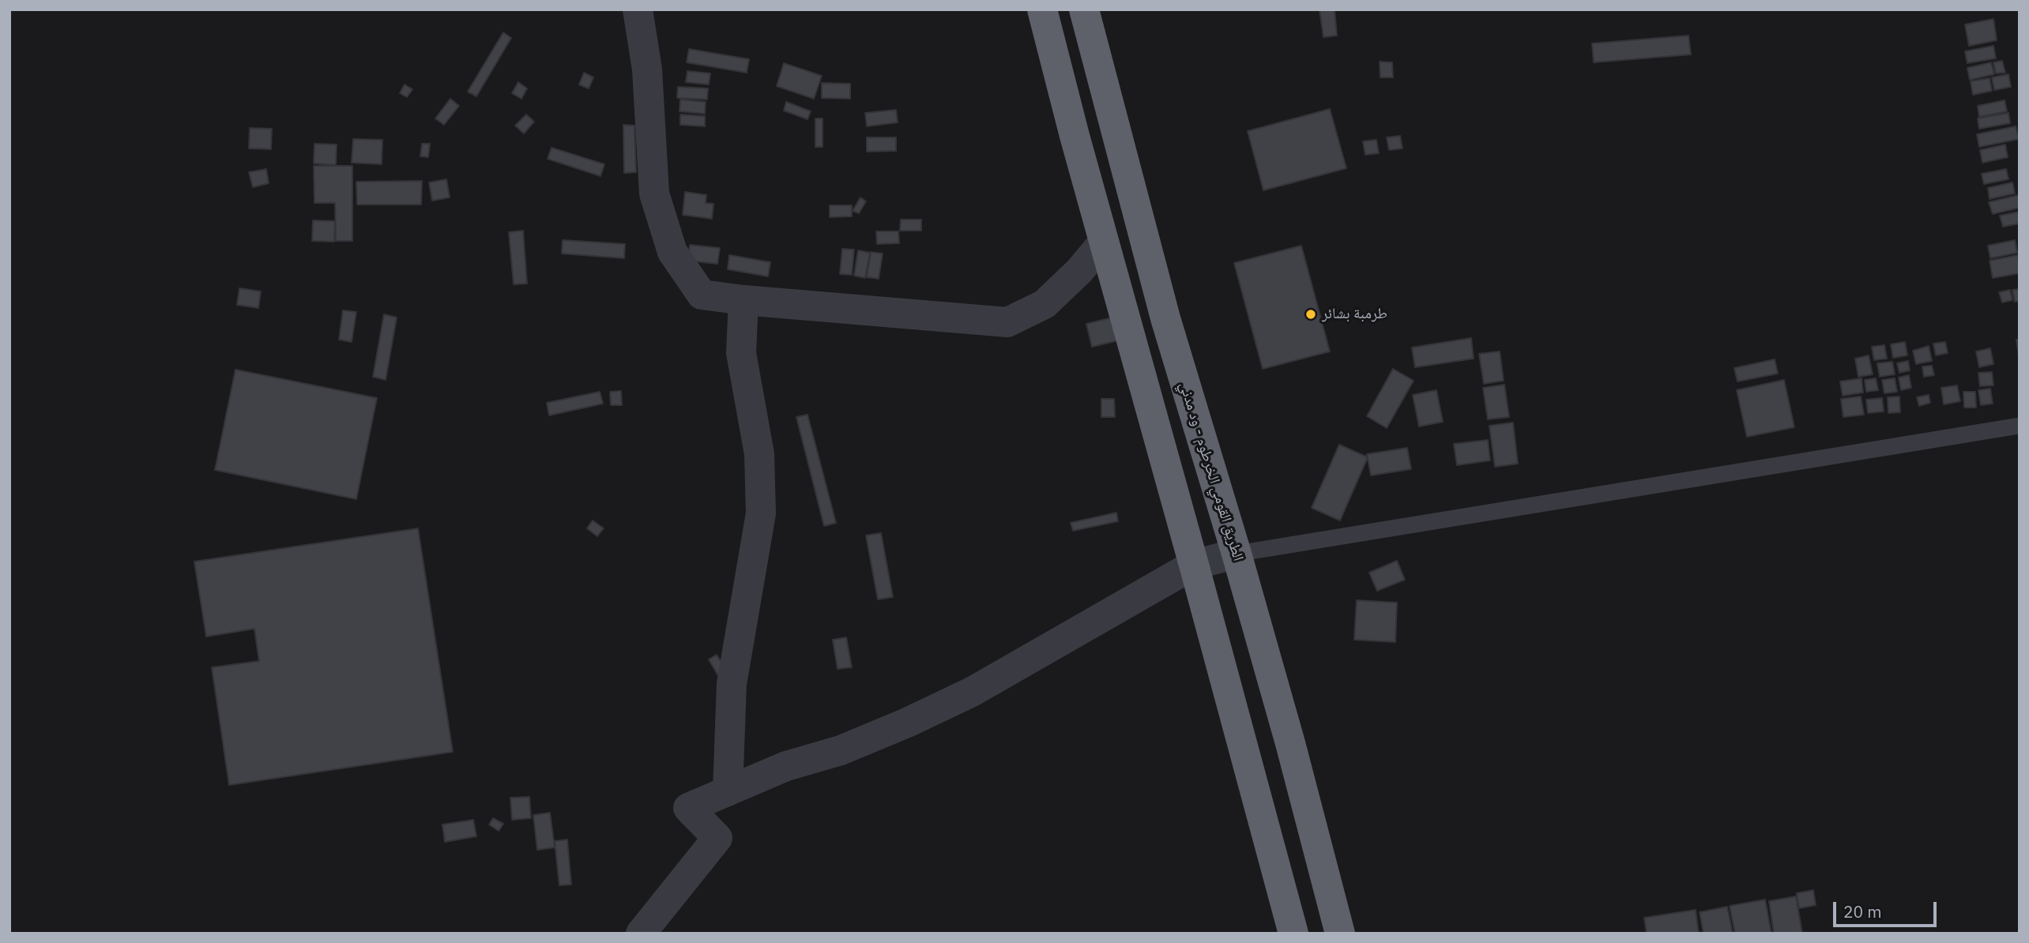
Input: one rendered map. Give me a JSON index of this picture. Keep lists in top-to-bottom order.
{
  "streets": {
    "highway": ["الطريق القومي الخرطوم - ود مدني"]
  },
  "places": ["طرمبة بشائر"],
  "scale_bar": "20 m"
}
